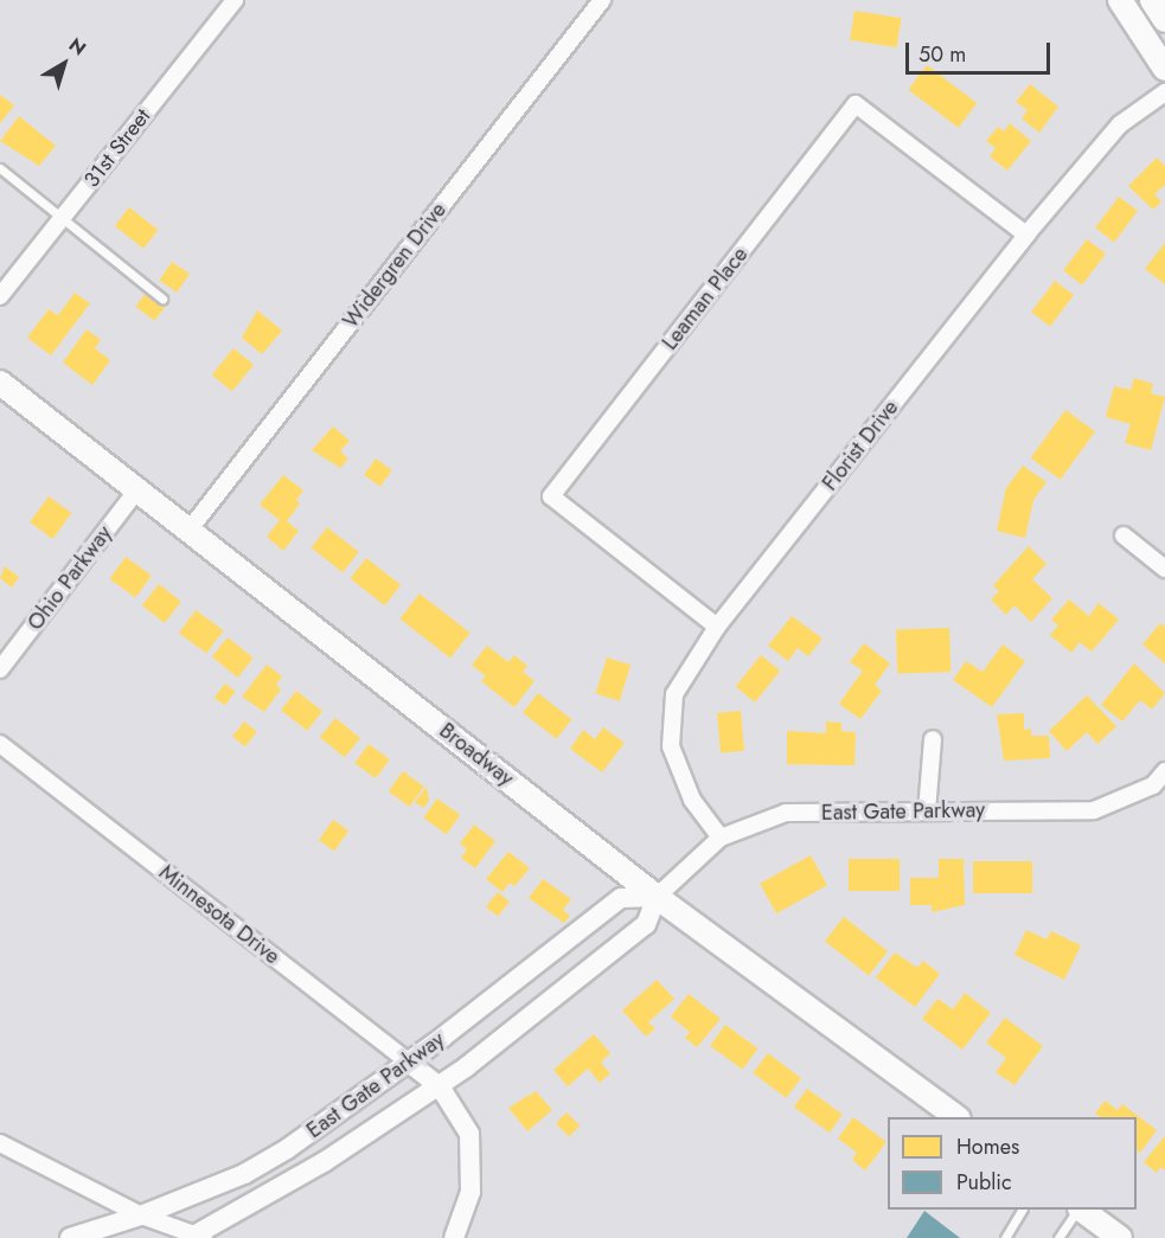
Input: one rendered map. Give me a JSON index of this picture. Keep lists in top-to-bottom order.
{
  "streets": {
    "main road": ["Broadway"],
    "street": [
      "31st Street",
      "Widergren Drive",
      "Leaman Place",
      "Florist Drive",
      "Ohio Parkway",
      "East Gate Parkway",
      "Minnesota Drive"
    ]
  },
  "crossings": [
    ["Widergren Drive", "Broadway"],
    ["Leaman Place", "Florist Drive"],
    ["Florist Drive", "East Gate Parkway"],
    ["Ohio Parkway", "Broadway"],
    ["Broadway", "East Gate Parkway"],
    ["East Gate Parkway", "Minnesota Drive"]
  ],
  "legend": ["Homes", "Public"],
  "scale_bar": "50 m",
  "north": "top right"
}
